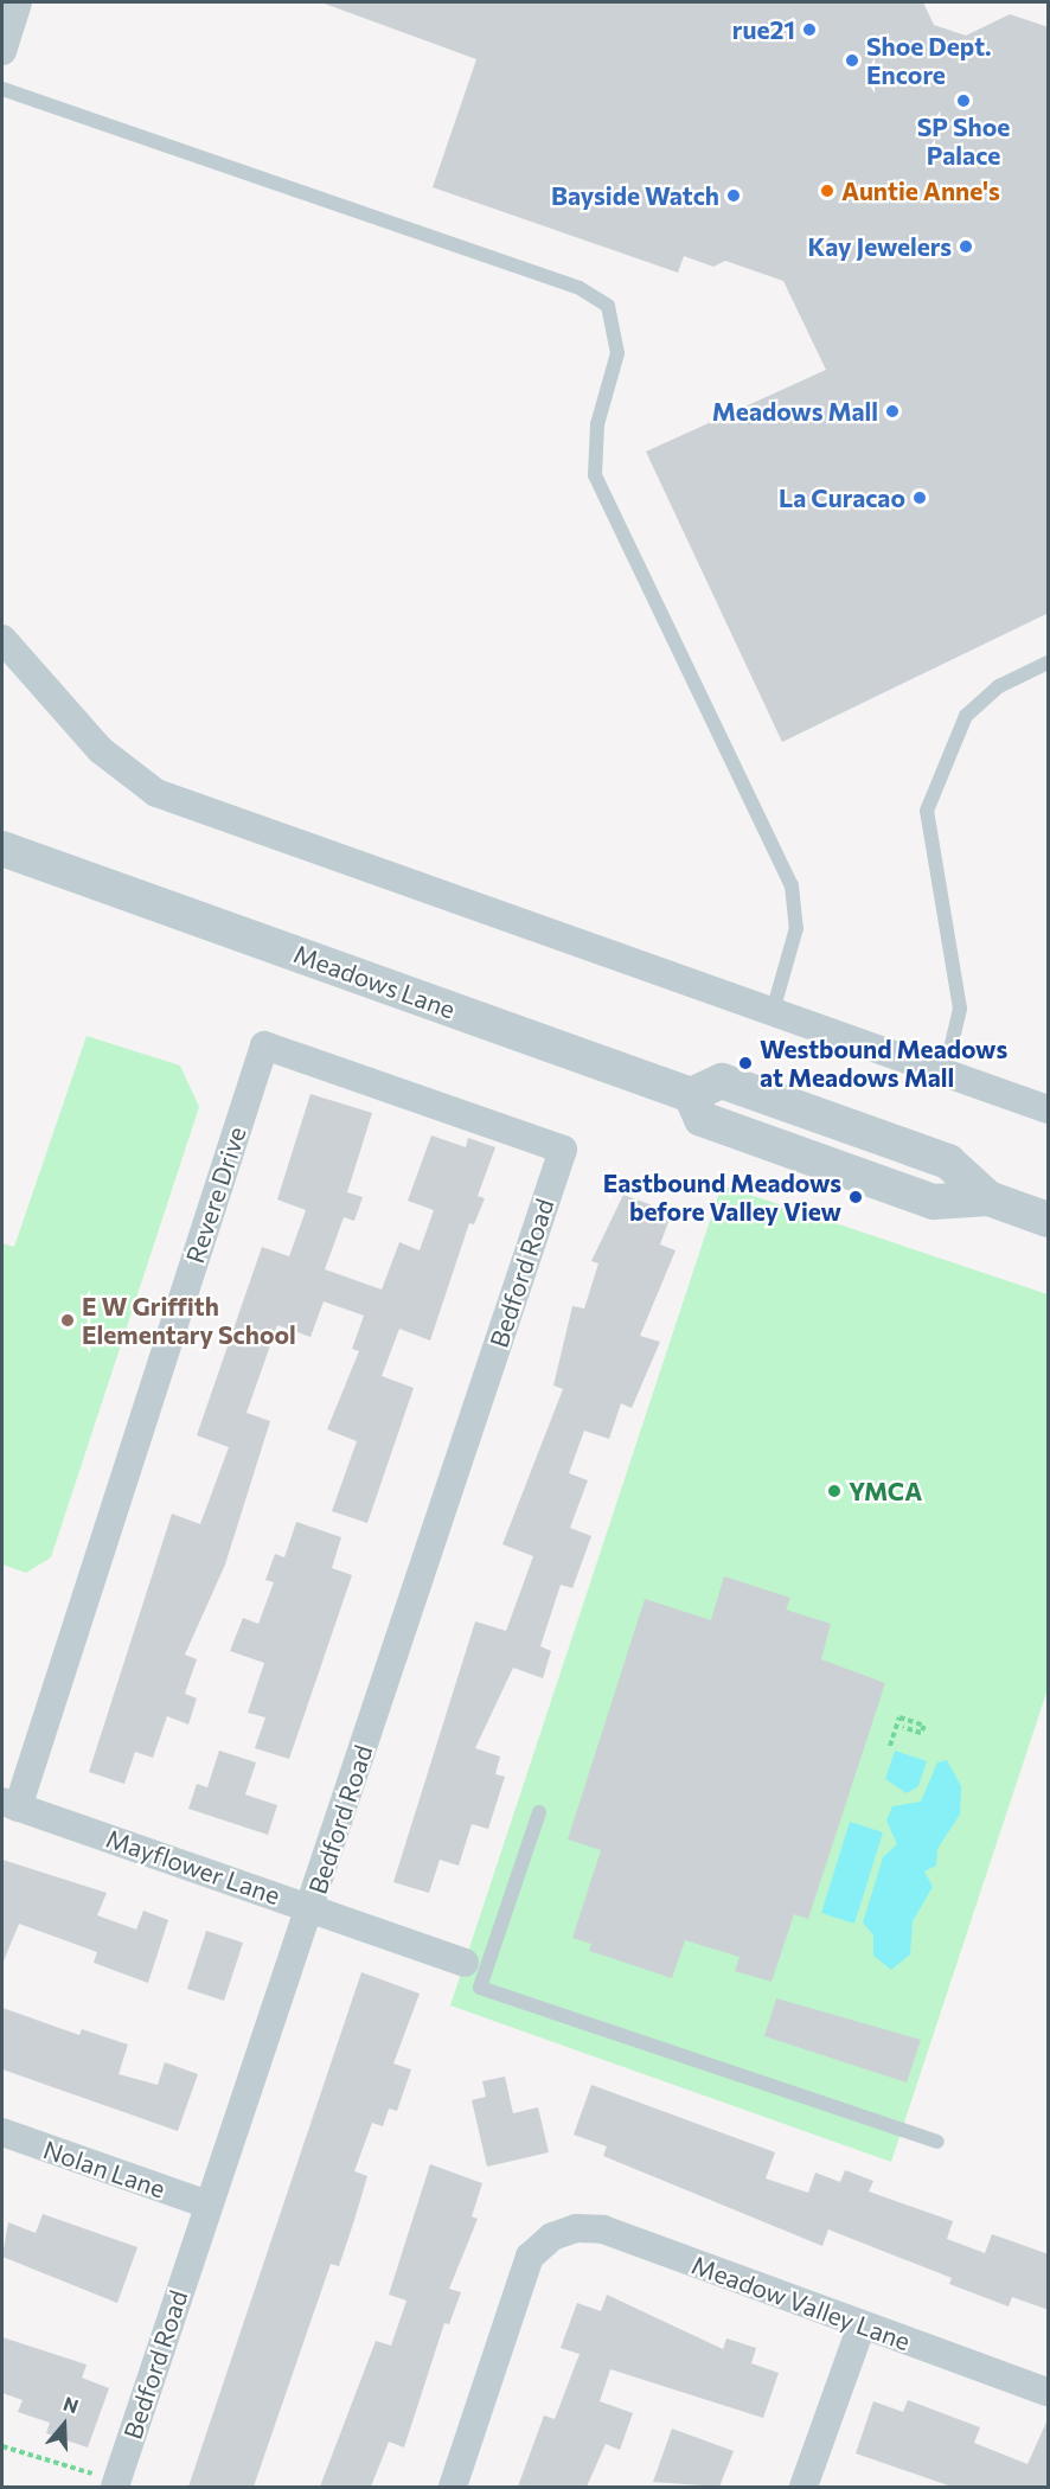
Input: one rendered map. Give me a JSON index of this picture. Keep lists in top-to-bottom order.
{
  "streets": {
    "street": [
      "Meadows Lane",
      "Revere Drive",
      "Bedford Road",
      "Mayflower Lane",
      "Nolan Lane",
      "Meadow Valley Lane"
    ]
  },
  "crossings": [
    ["Revere Drive", "Bedford Road"],
    ["Revere Drive", "Mayflower Lane"],
    ["Bedford Road", "Mayflower Lane"],
    ["Bedford Road", "Nolan Lane"]
  ],
  "places": [
    "rue21",
    "Shoe Dept. Encore",
    "SP Shoe Palace",
    "Auntie Anne's",
    "Bayside Watch",
    "Kay Jewelers",
    "Meadows Mall",
    "La Curacao",
    "Westbound Meadows at Meadows Mall",
    "Eastbound Meadows before Valley View",
    "E W Griffith Elementary School",
    "YMCA"
  ],
  "north": "top"
}
